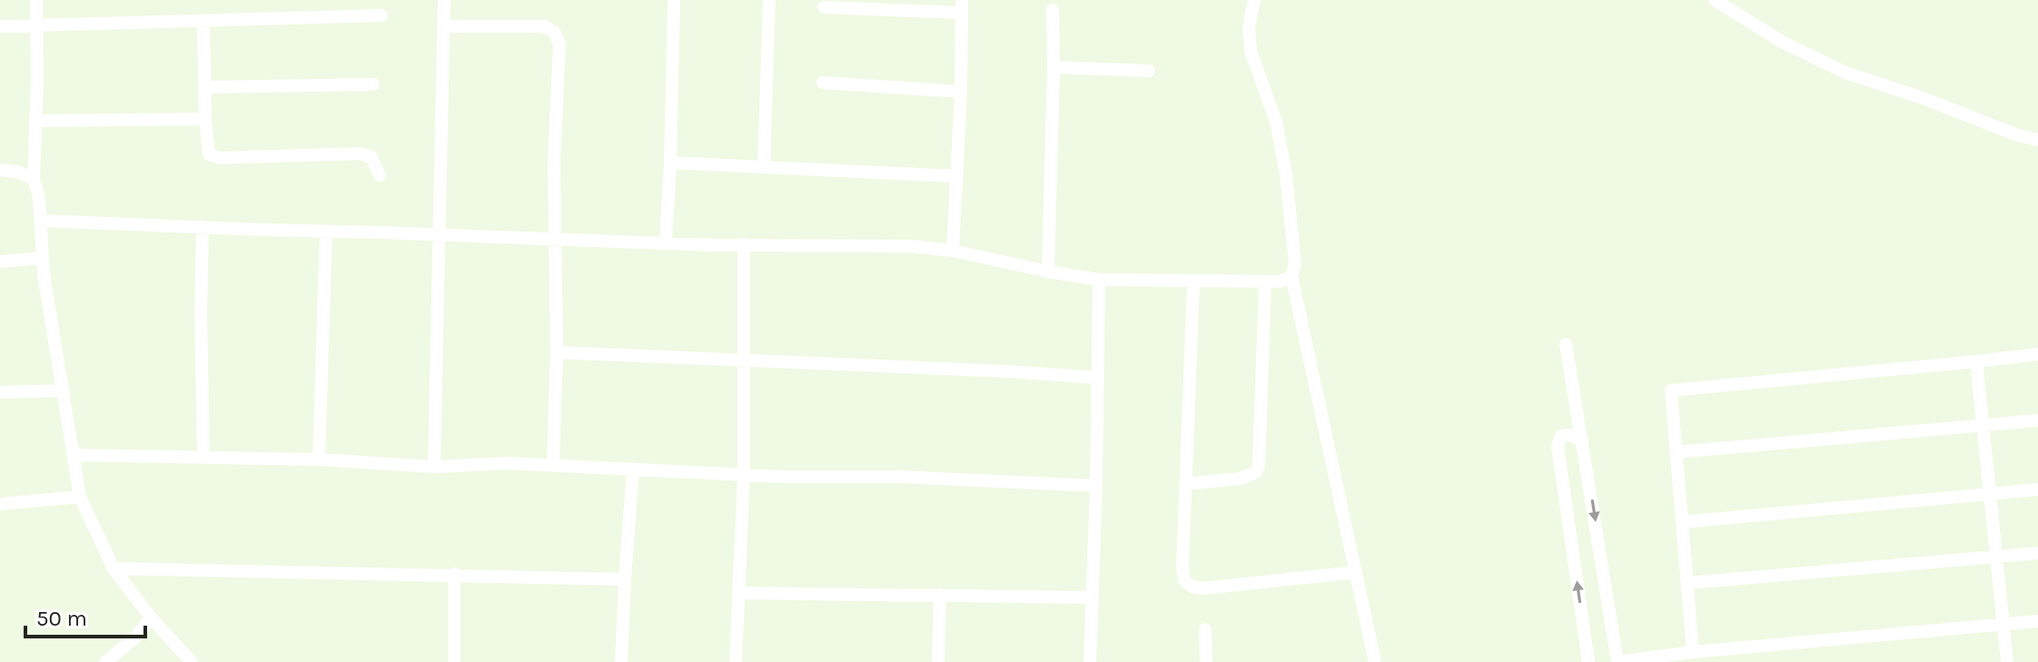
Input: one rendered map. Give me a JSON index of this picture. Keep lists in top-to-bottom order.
{
  "scale_bar": "50 m"
}
